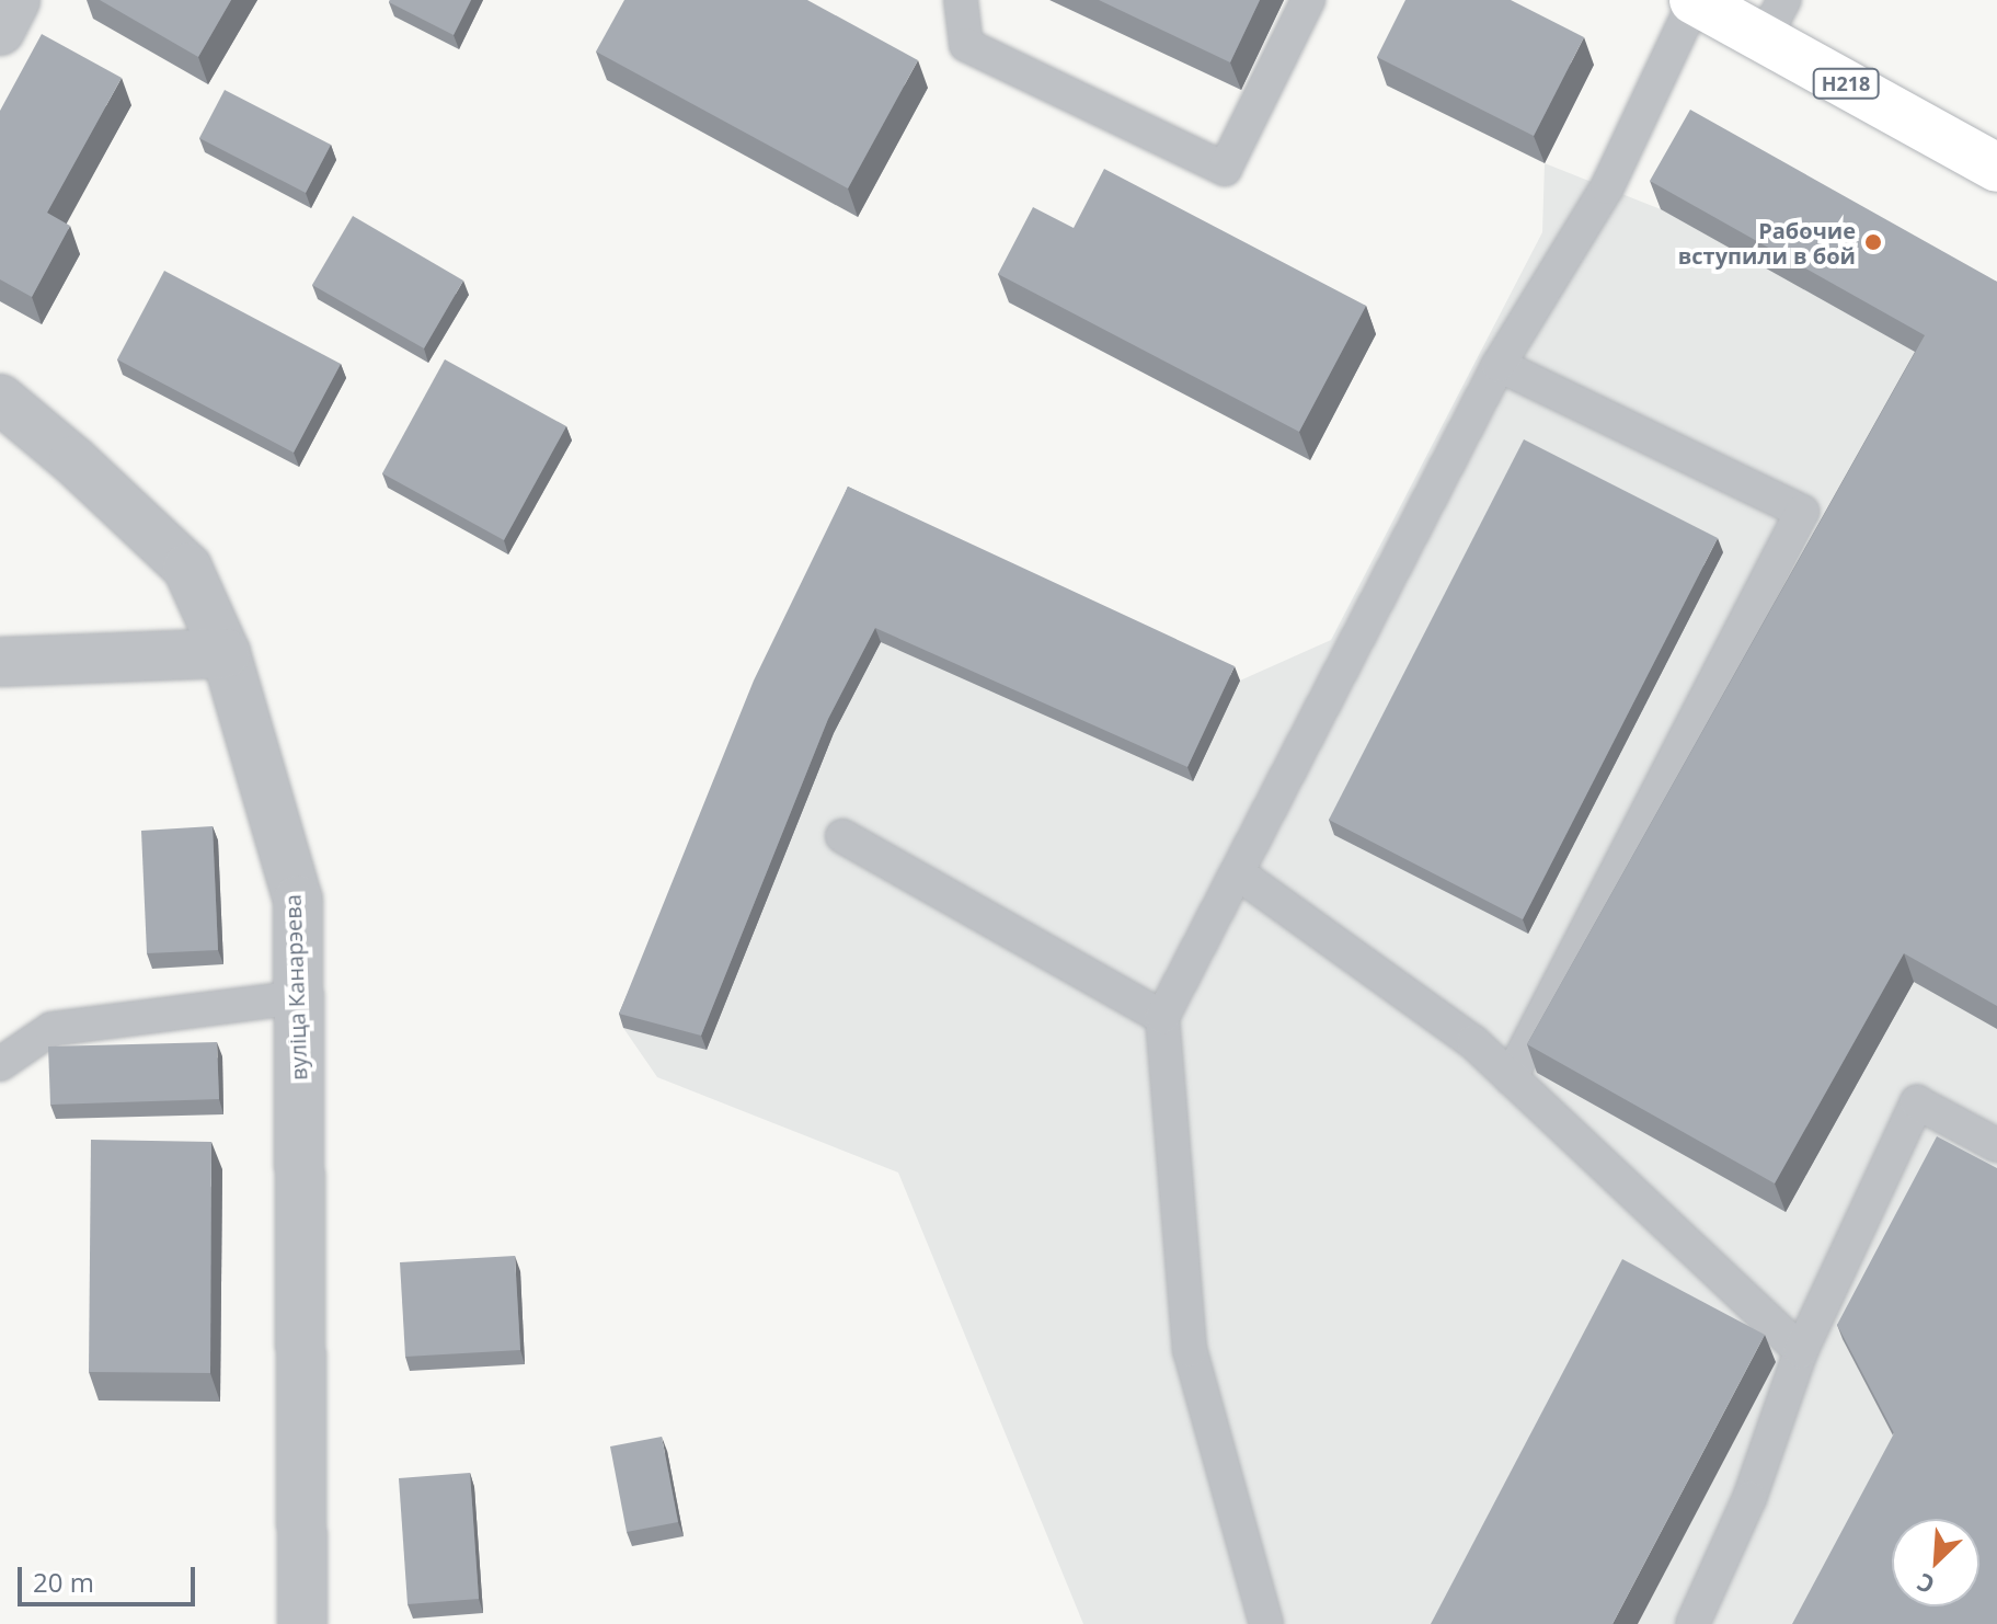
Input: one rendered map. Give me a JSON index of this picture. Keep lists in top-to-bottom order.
{
  "streets": {
    "main road": ["Н218"],
    "street": ["вуліца Канарэева"]
  },
  "places": ["Рабочие вступили в бой"],
  "scale_bar": "20 m",
  "north": "bottom left"
}
